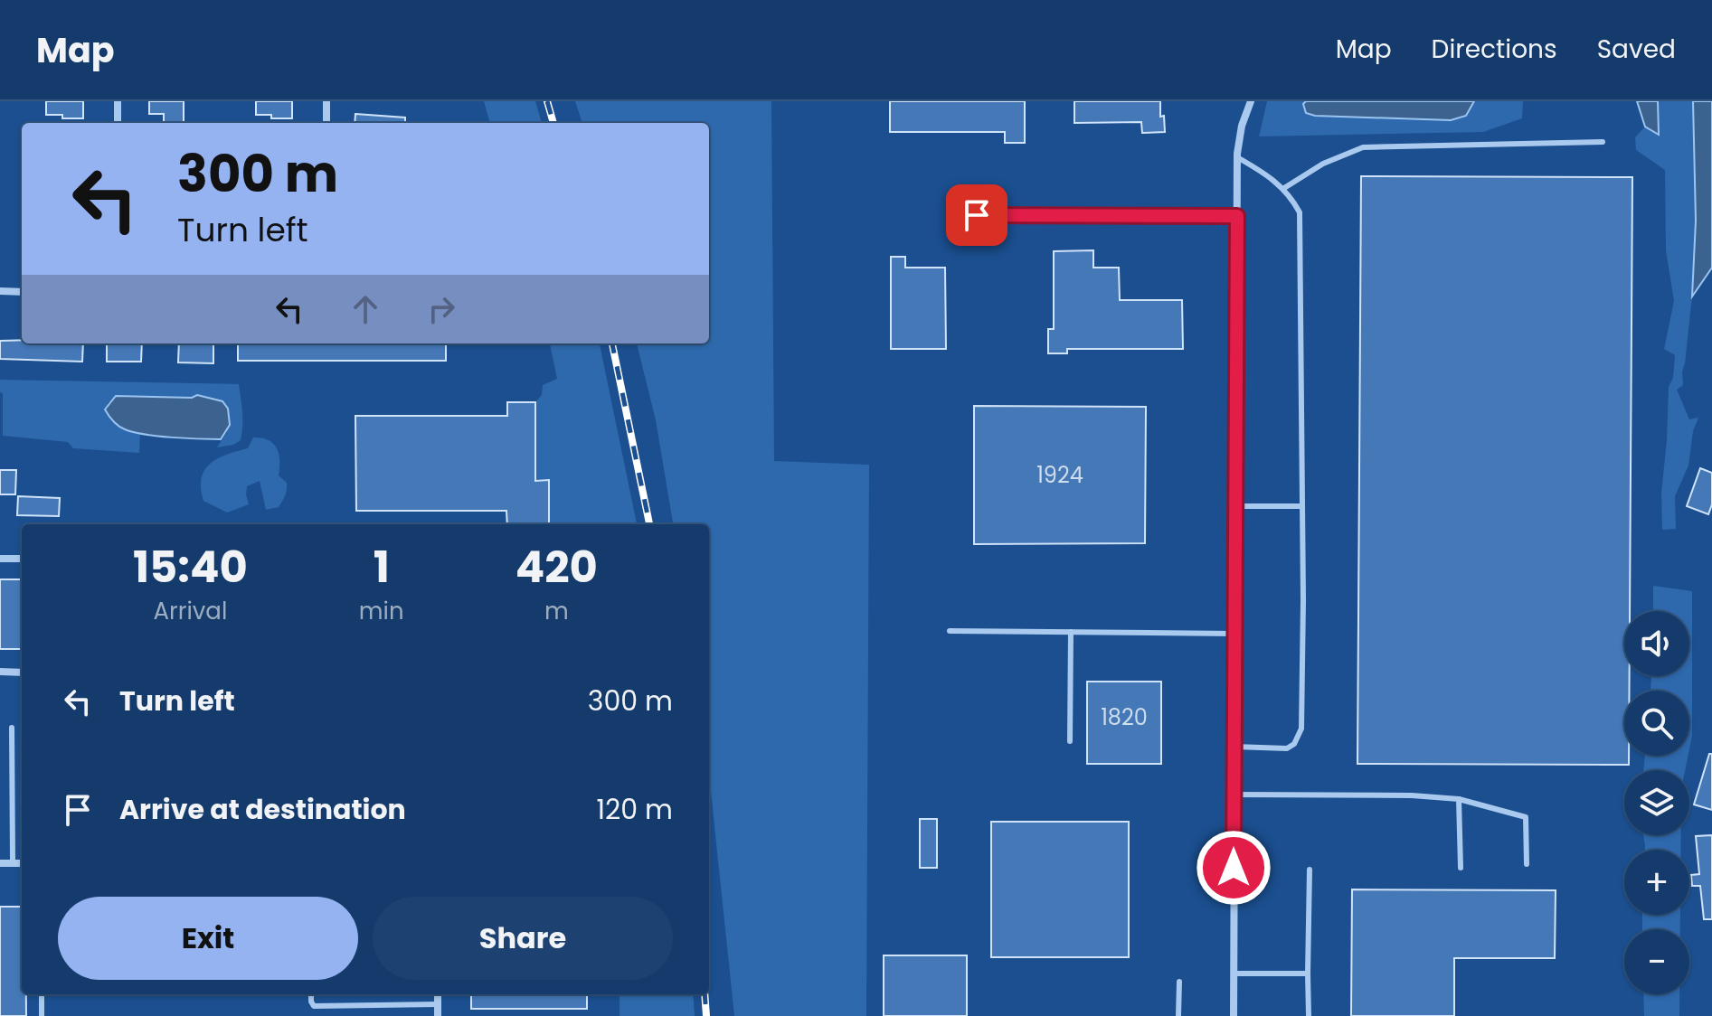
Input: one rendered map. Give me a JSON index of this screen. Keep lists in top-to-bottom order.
{
  "house_numbers": ["1924", "1820"],
  "page": {
    "header": "Map",
    "nav": ["Map", "Directions", "Saved"],
    "turn": ["300 m", "Turn left"],
    "eta": [
      "15:40",
      "Arrival",
      "1",
      "min",
      "420",
      "m"
    ],
    "map_buttons": ["+", "−"],
    "list": [
      {
        "name": "Turn left",
        "value": "300 m"
      },
      {
        "name": "Arrive at destination",
        "value": "120 m"
      }
    ],
    "buttons": ["Exit", "Share"]
  }
}
